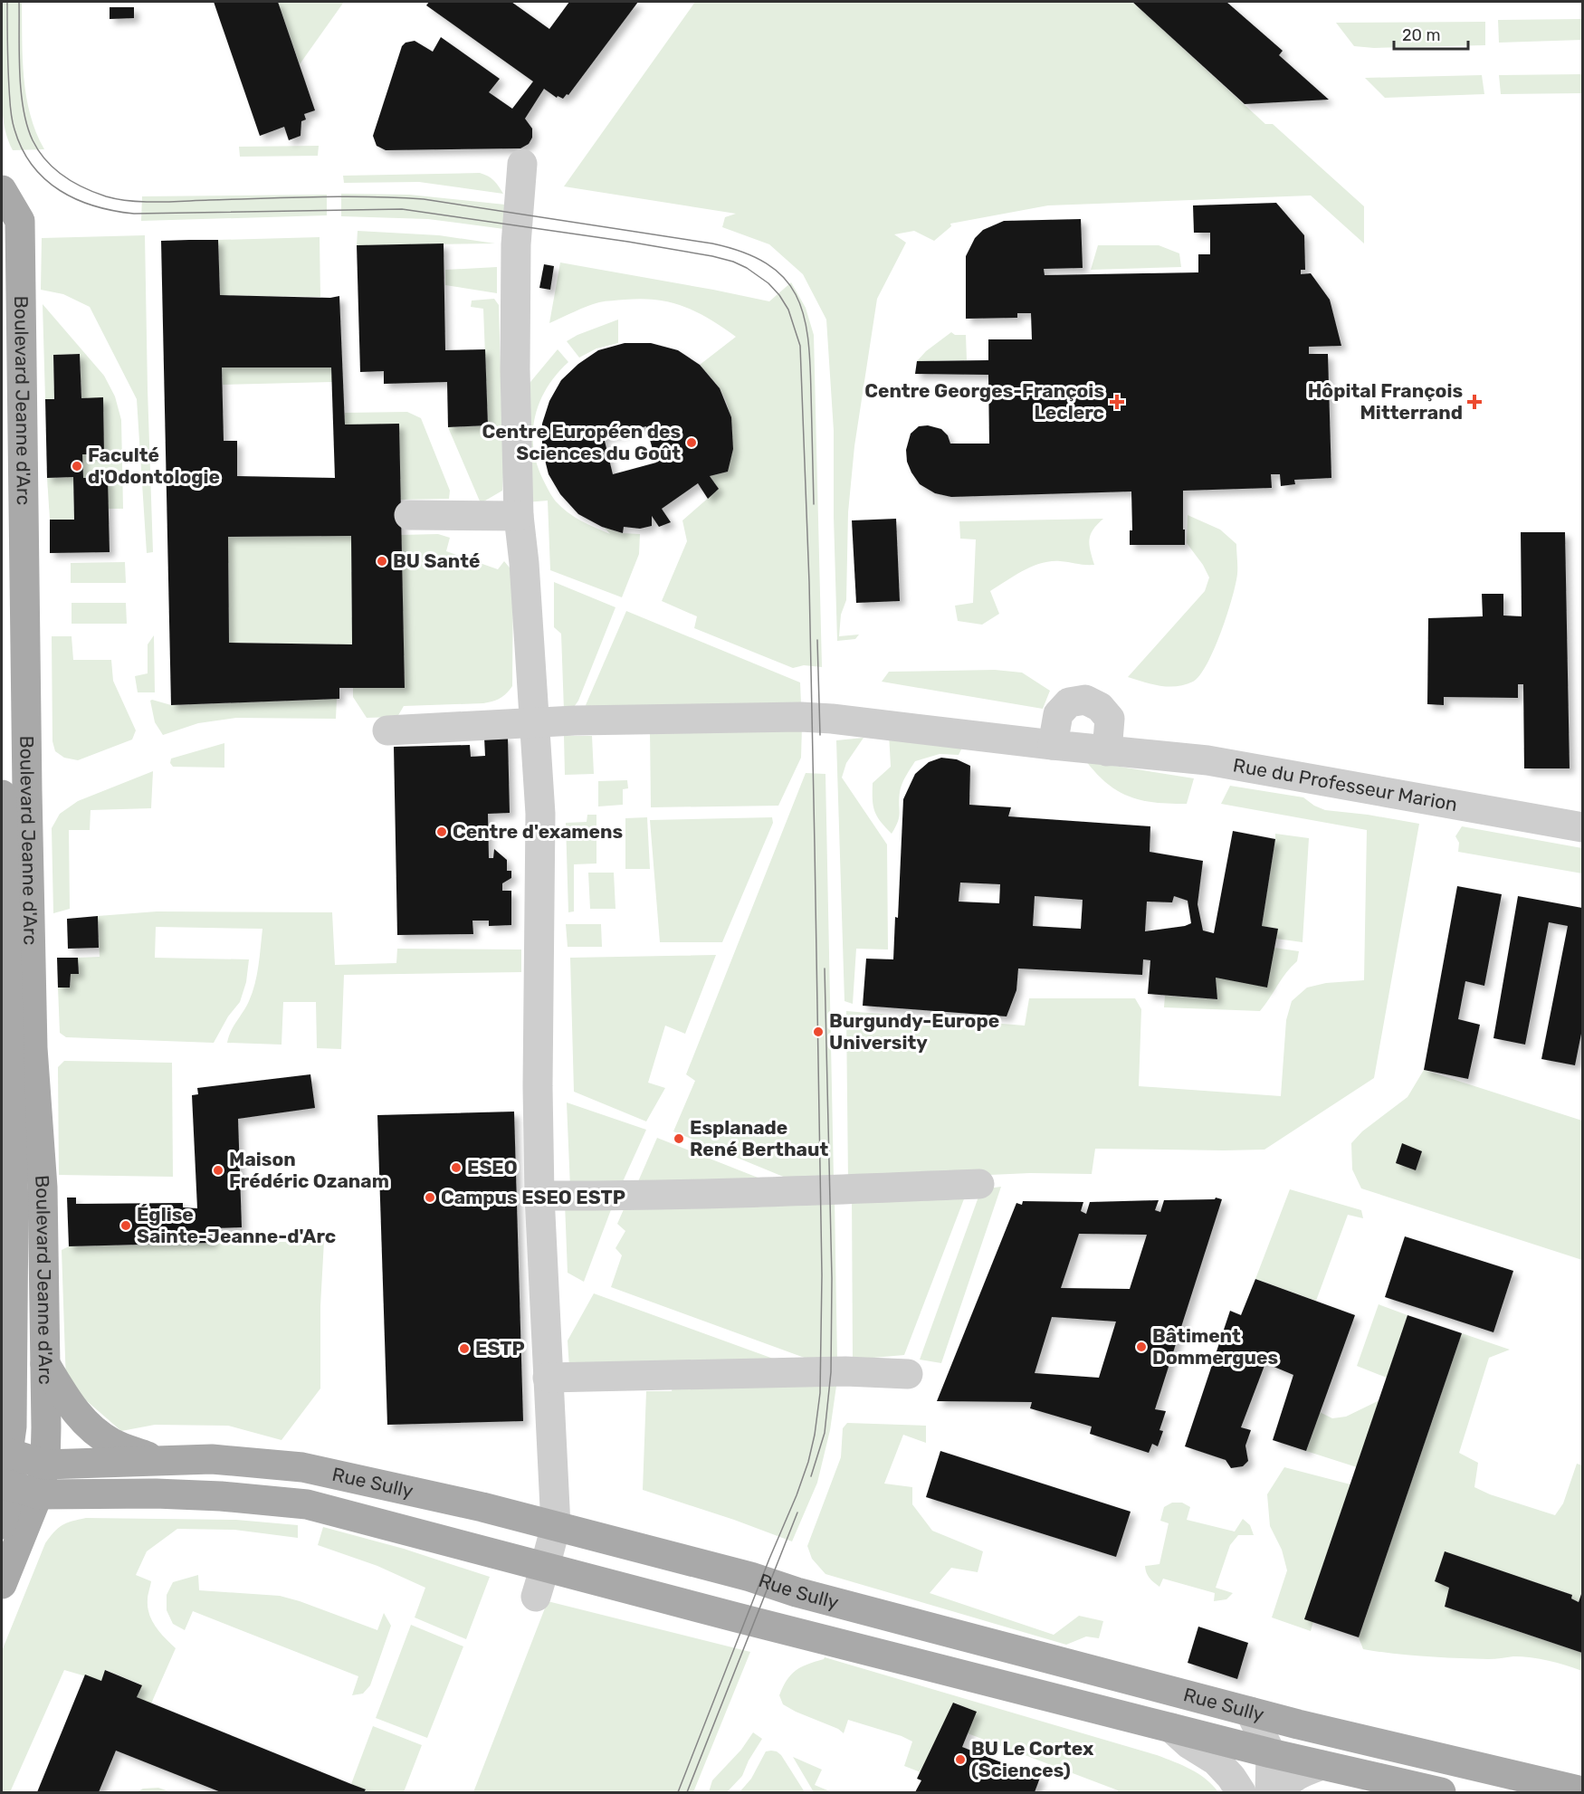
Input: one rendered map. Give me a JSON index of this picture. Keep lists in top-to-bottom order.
{
  "streets": {
    "main road": ["Boulevard Jeanne d'Arc", "Rue Sully"],
    "street": ["Rue du Professeur Marion"]
  },
  "crossings": [
    ["Boulevard Jeanne d'Arc", "Rue Sully"]
  ],
  "places": {
    "health": ["Centre Georges-François Leclerc", "Hôpital François Mitterrand"],
    "other": [
      "Centre Européen des Sciences du Goût",
      "Faculté d'Odontologie",
      "BU Santé",
      "Centre d'examens",
      "Burgundy-Europe University",
      "Esplanade René Berthaut",
      "ESEO",
      "Maison Frédéric Ozanam",
      "Campus ESEO ESTP",
      "Église Sainte-Jeanne-d'Arc",
      "Bâtiment Dommergues",
      "ESTP",
      "BU Le Cortex (Sciences)"
    ]
  },
  "scale_bar": "20 m"
}
